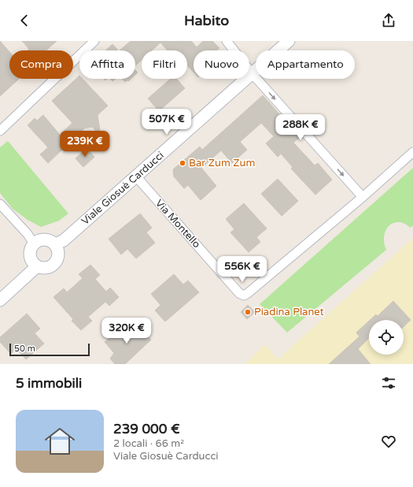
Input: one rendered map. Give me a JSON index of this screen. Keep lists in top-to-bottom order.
{
  "streets": {
    "street": ["Viale Giosuè Carducci", "Via Montello"]
  },
  "crossings": [
    ["Viale Giosuè Carducci", "Via Montello"]
  ],
  "places": ["Bar Zum Zum", "Piadina Planet"],
  "scale_bar": "50 m",
  "page": {
    "header": "Habito",
    "chip": [
      "Compra",
      "Affitta",
      "Filtri",
      "Nuovo",
      "Appartamento"
    ],
    "price": [
      "507K €",
      "288K €",
      "239K €",
      "556K €",
      "320K €"
    ],
    "scale": "50 m",
    "heading": "5 immobili",
    "list": [
      {
        "name": "239 000 €",
        "note": "2 locali · 66 m² · Viale Giosuè Carducci"
      }
    ]
  }
}
